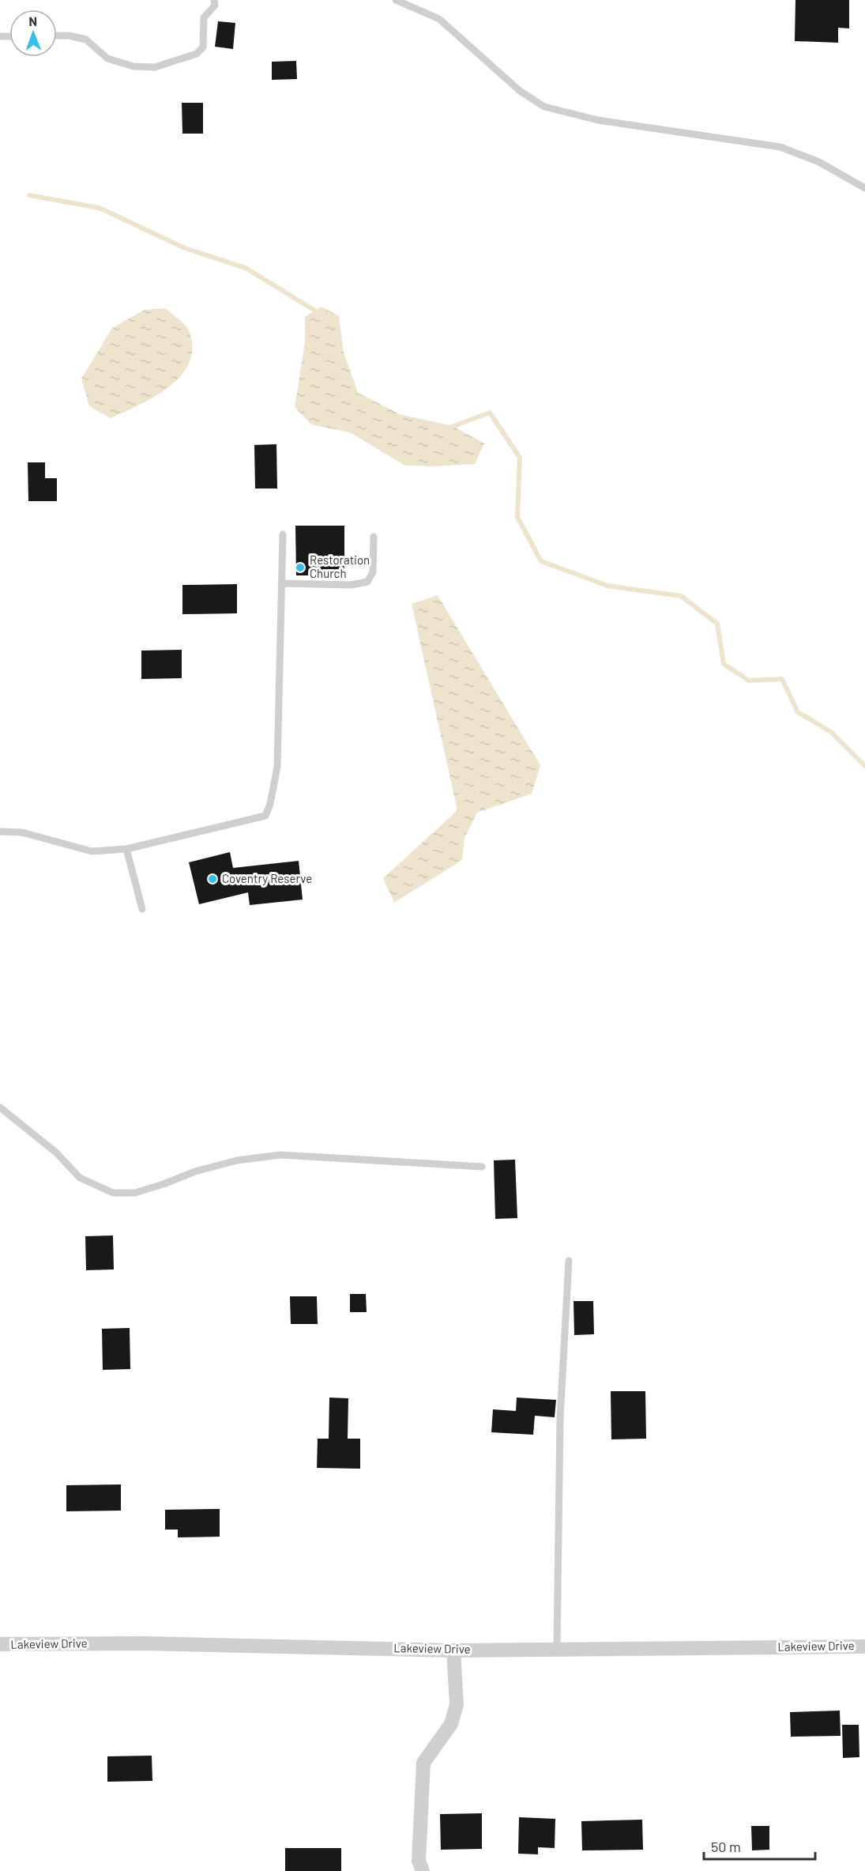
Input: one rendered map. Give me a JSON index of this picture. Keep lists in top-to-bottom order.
{
  "streets": {
    "street": ["Lakeview Drive"]
  },
  "places": ["Restoration Church", "Coventry Reserve"],
  "scale_bar": "50 m",
  "north": "top"
}
